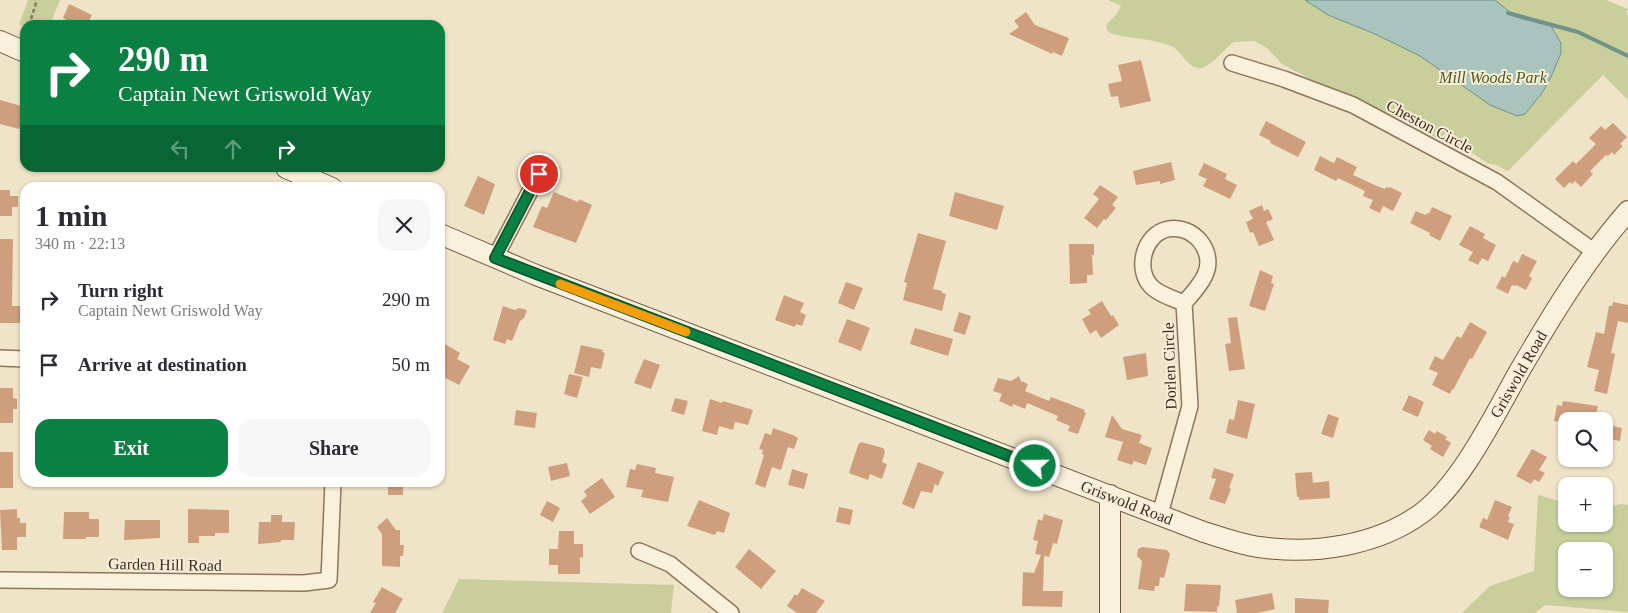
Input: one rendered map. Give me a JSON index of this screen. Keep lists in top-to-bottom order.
{
  "streets": {
    "street": [
      "Cheston Circle",
      "Dorlen Circle",
      "Griswold Road",
      "Garden Hill Road"
    ]
  },
  "crossings": [
    ["Cheston Circle", "Griswold Road"],
    ["Dorlen Circle", "Griswold Road"]
  ],
  "parks": ["Mill Woods Park"],
  "page": {
    "turn": ["290 m", "Captain Newt Griswold Way"],
    "heading": ["1 min", "340 m · 22:13"],
    "list": [
      {
        "name": "Turn right",
        "note": "Captain Newt Griswold Way",
        "value": "290 m"
      },
      {
        "name": "Arrive at destination",
        "value": "50 m"
      }
    ],
    "buttons": ["Exit", "Share"],
    "map_buttons": ["+", "−"]
  }
}
